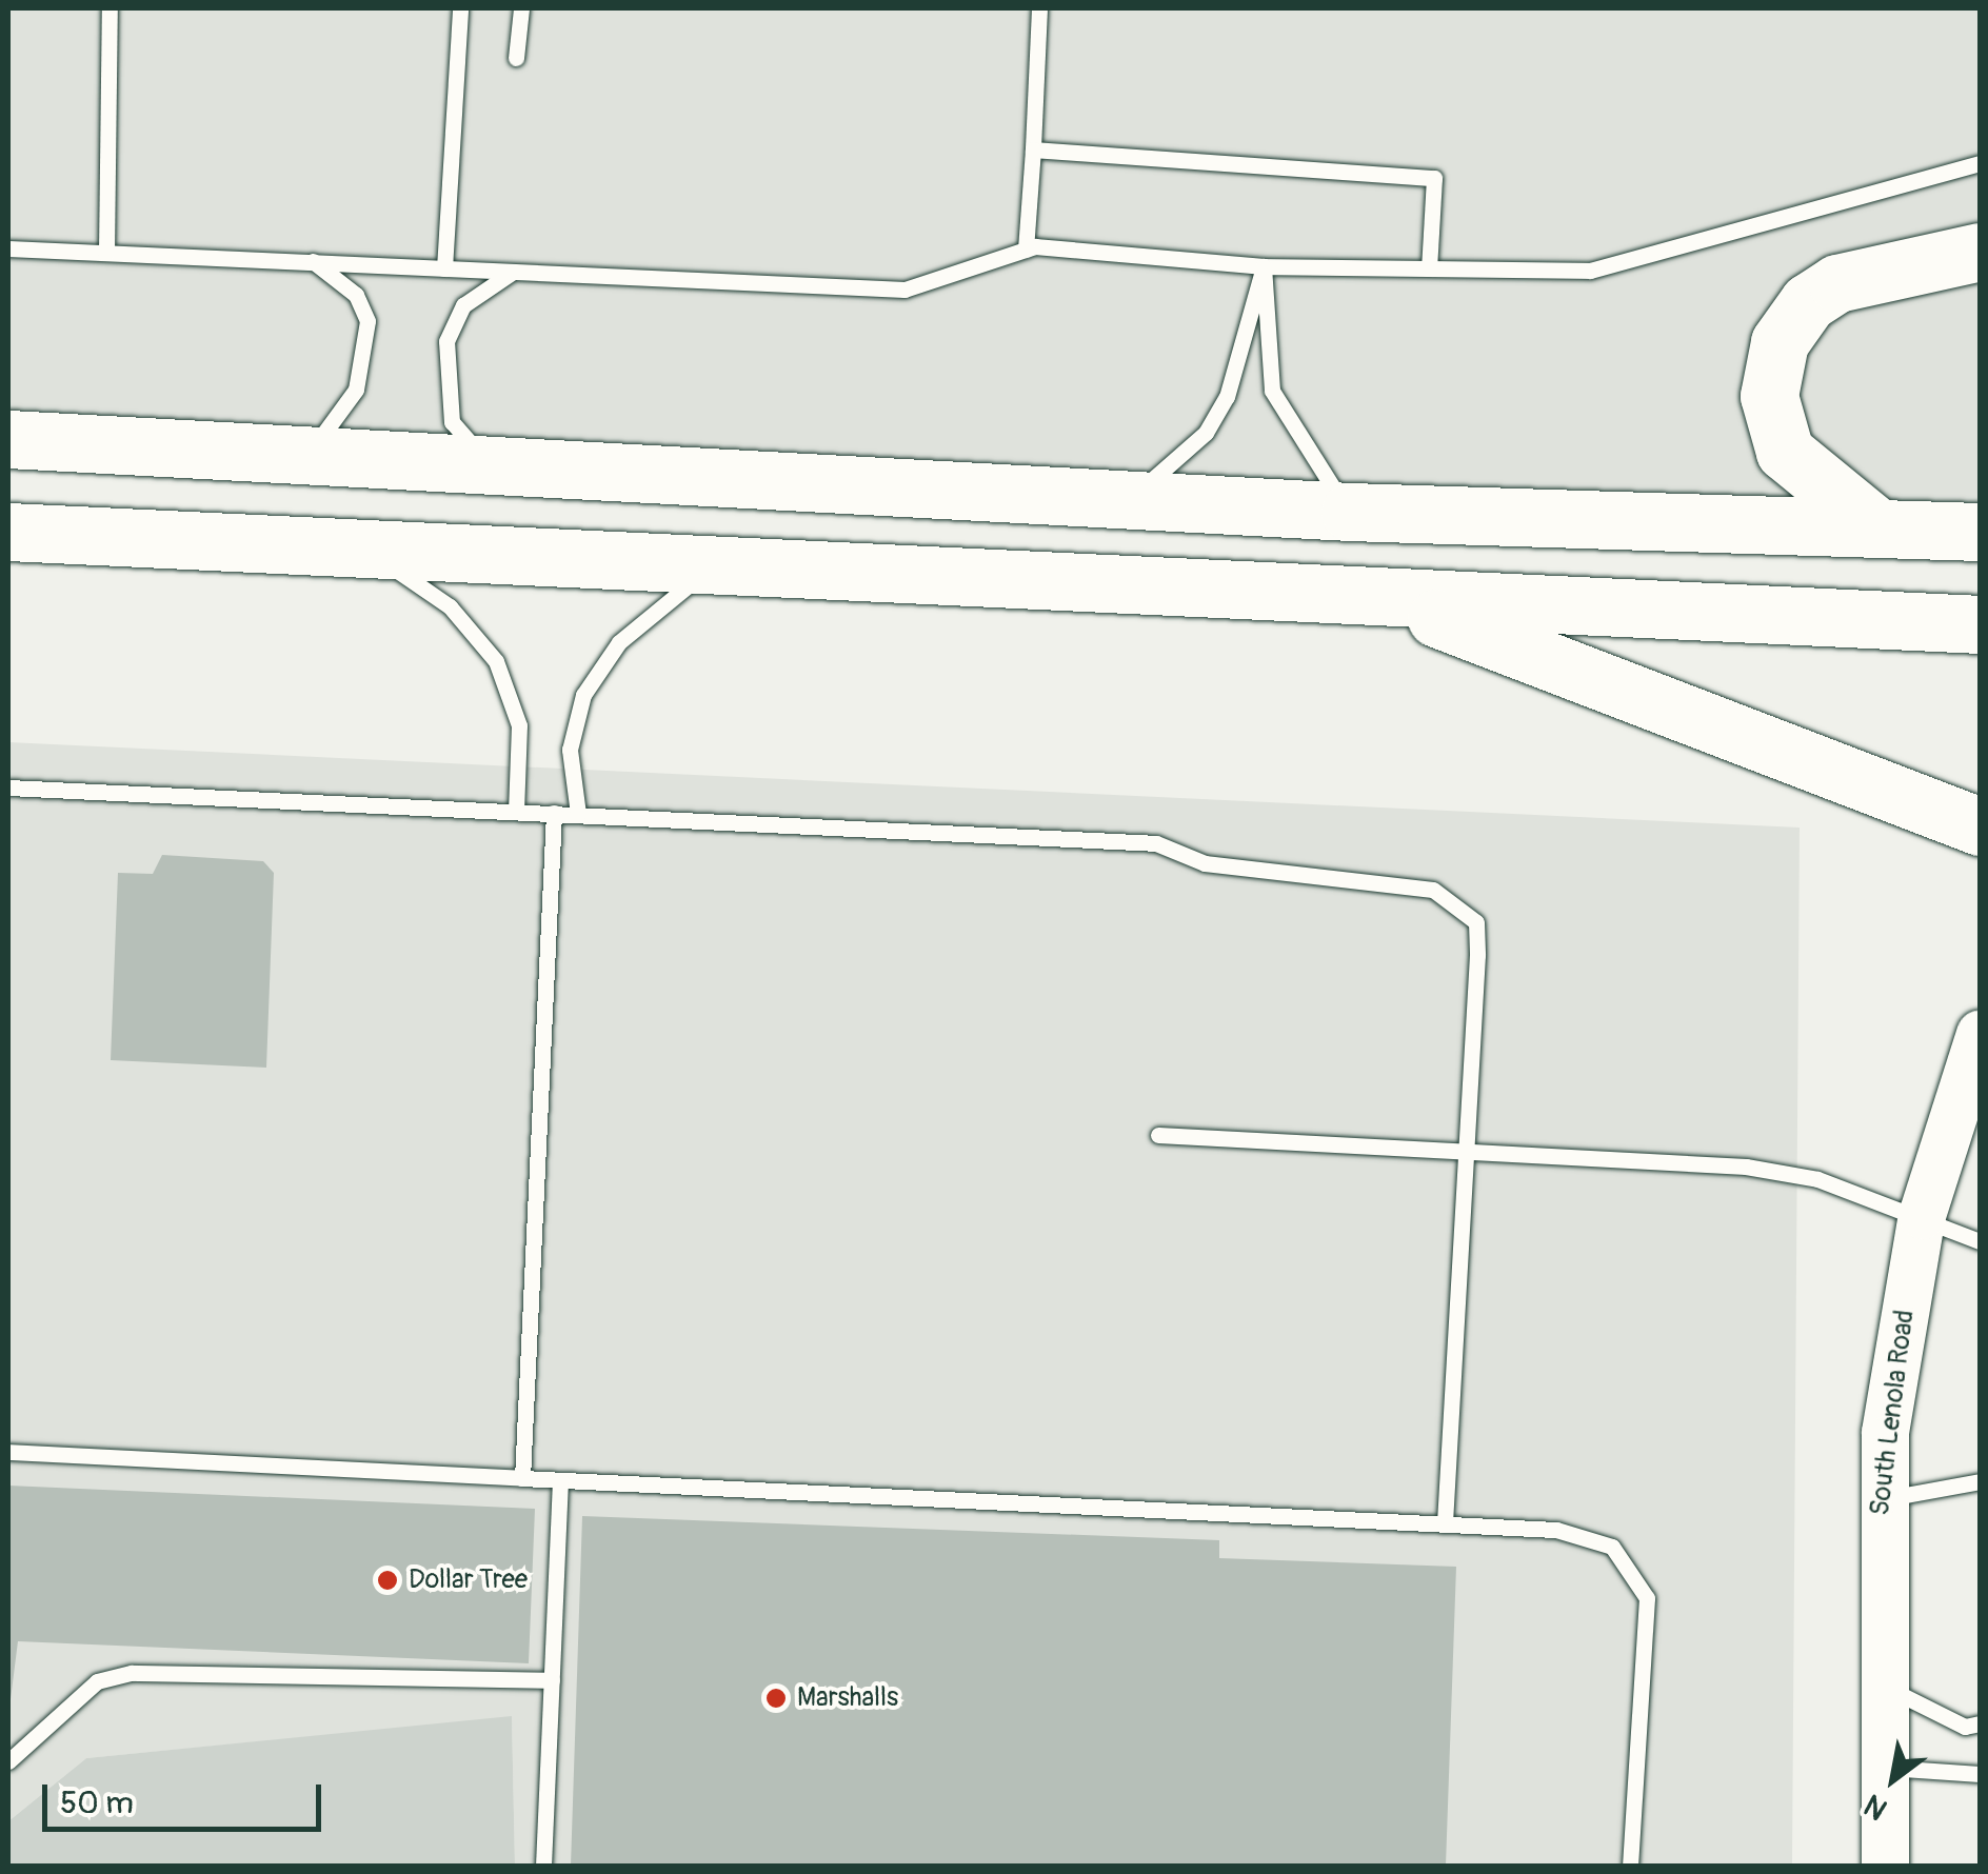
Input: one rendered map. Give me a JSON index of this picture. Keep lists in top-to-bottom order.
{
  "streets": {
    "street": ["South Lenola Road"]
  },
  "places": ["Dollar Tree", "Marshalls"],
  "scale_bar": "50 m",
  "north": "bottom left"
}
